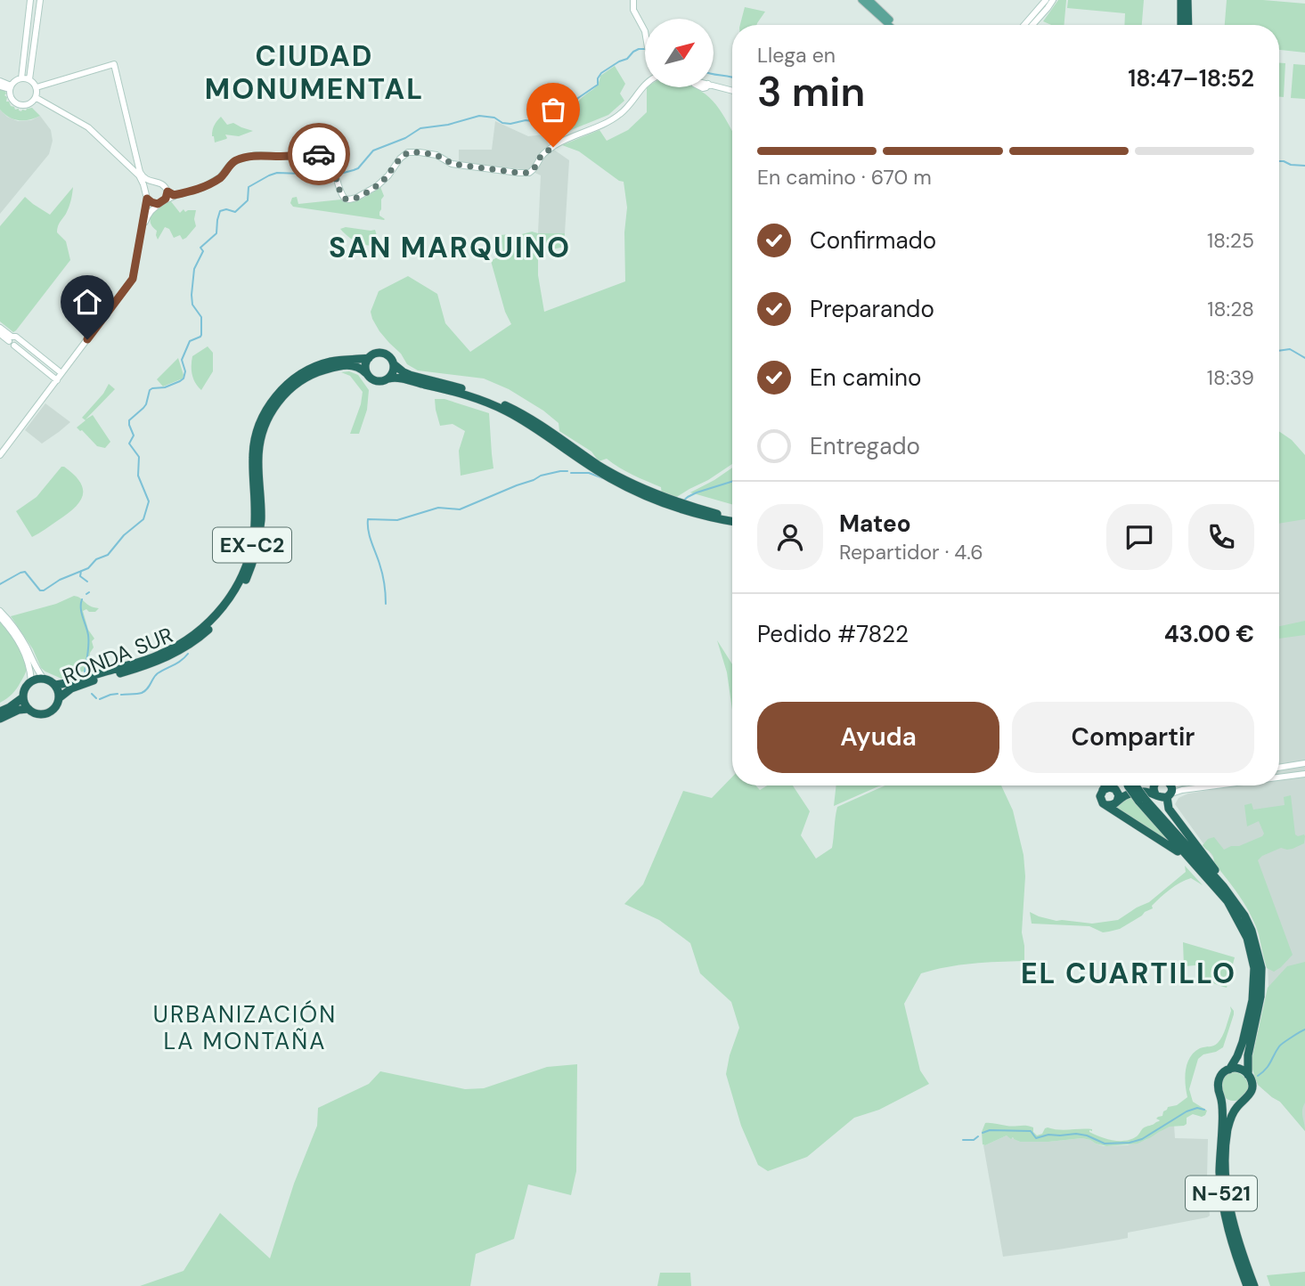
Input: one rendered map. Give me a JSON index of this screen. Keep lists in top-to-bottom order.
{
  "streets": {
    "highway": ["EX-C2", "RONDA SUR", "N-521"]
  },
  "crossings": [
    ["EX-C2", "RONDA SUR"]
  ],
  "districts": [
    "CIUDAD MONUMENTAL",
    "SAN MARQUINO",
    "EL CUARTILLO",
    "URBANIZACIÓN LA MONTAÑA"
  ],
  "north": "top right",
  "page": {
    "heading": ["3 min", "Llega en", "18:47–18:52"],
    "panel": [
      "Mateo",
      "Repartidor · 4.6",
      "Pedido #7822",
      "43.00 €"
    ],
    "bar": "En camino · 670 m",
    "list": [
      ["Confirmado", "18:25"],
      ["Preparando", "18:28"],
      ["En camino", "18:39"],
      "Entregado"
    ],
    "buttons": ["Ayuda", "Compartir"]
  }
}
